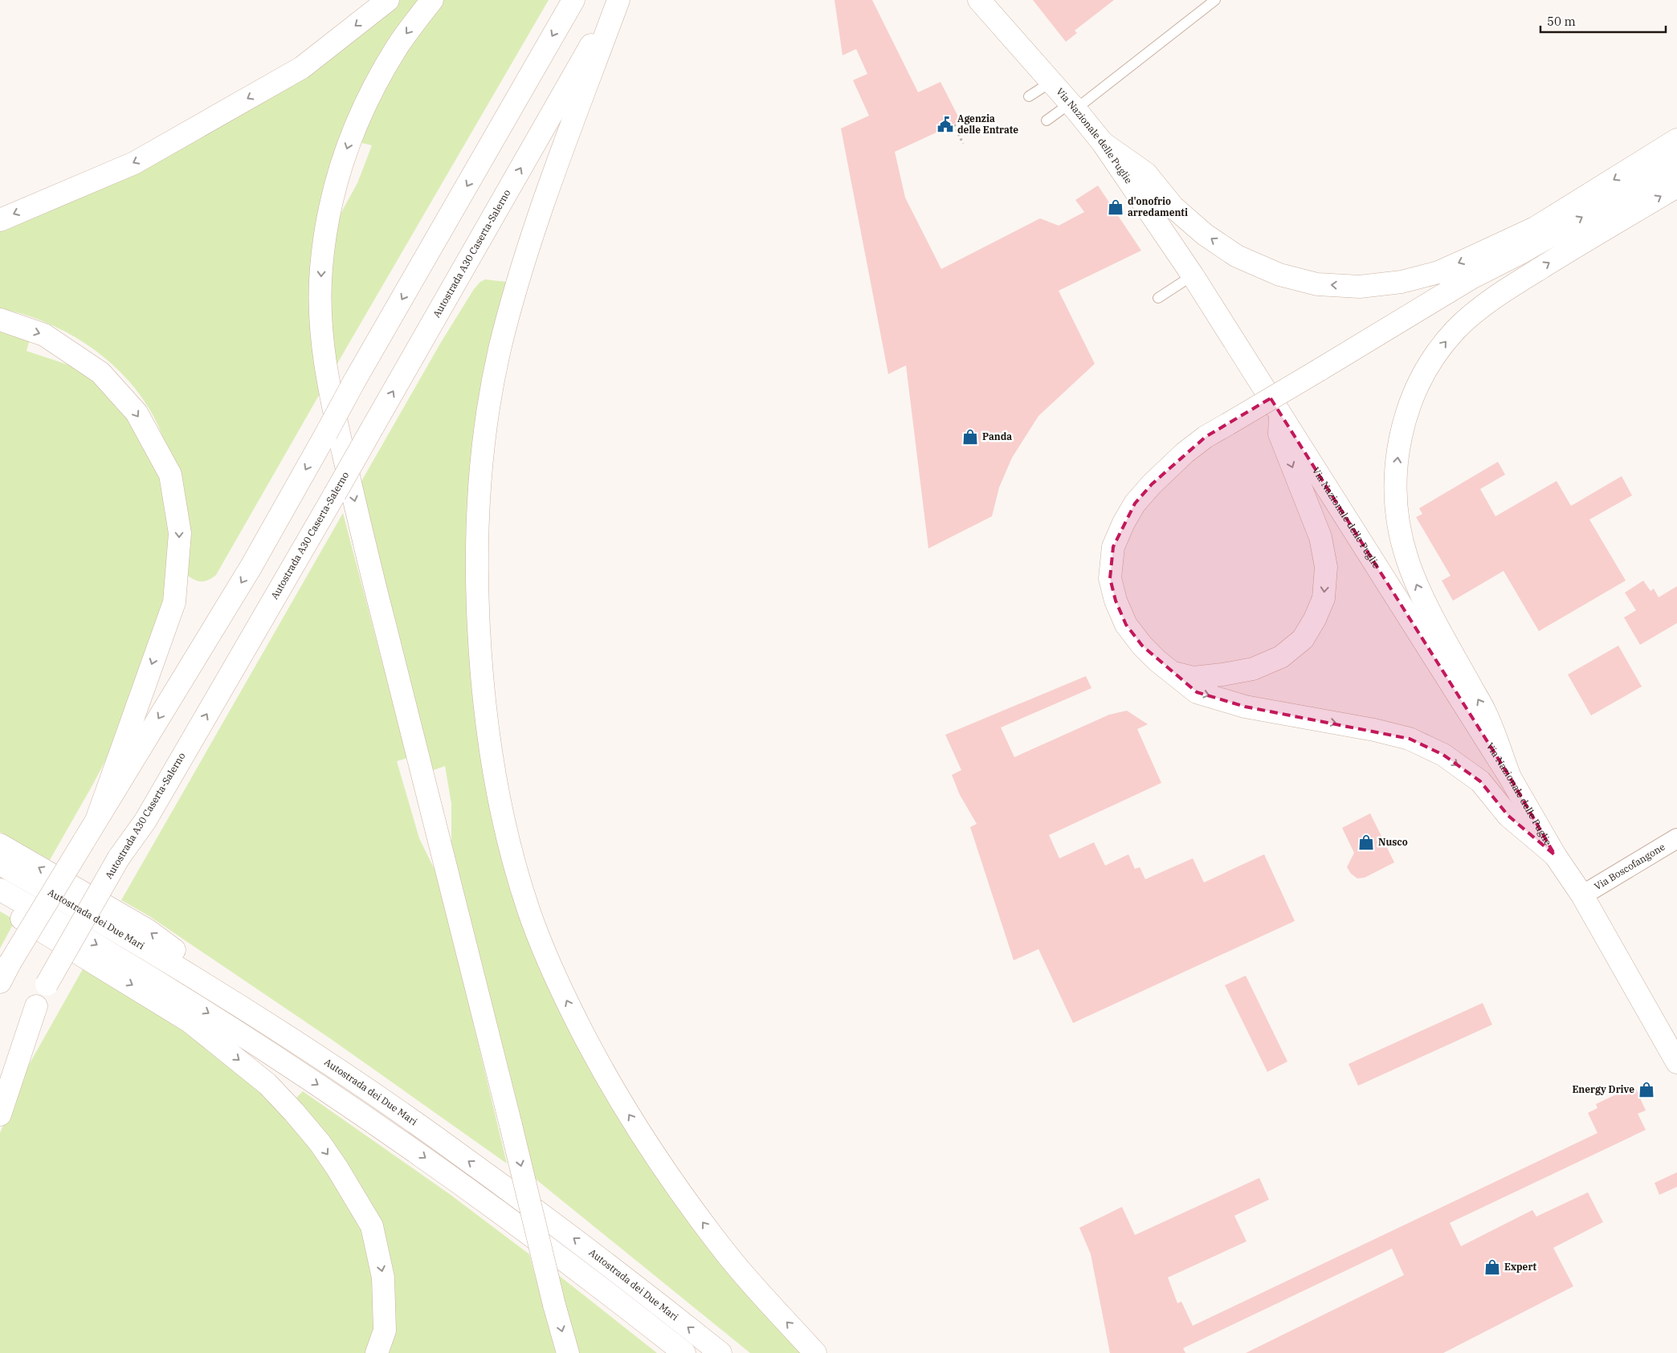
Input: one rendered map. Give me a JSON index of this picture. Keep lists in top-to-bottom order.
{
  "streets": {
    "main road": ["Via Nazionale delle Puglie", "Autostrada A30 Caserta-Salerno", "Autostrada dei Due Mari"],
    "street": ["Via Boscofangone"]
  },
  "crossings": [
    ["Via Nazionale delle Puglie", "Via Boscofangone"]
  ],
  "places": {
    "public building": ["Agenzia delle Entrate"],
    "shop": [
      "d'onofrio arredamenti",
      "Panda",
      "Nusco",
      "Energy Drive",
      "Expert"
    ]
  },
  "scale_bar": "50 m"
}
